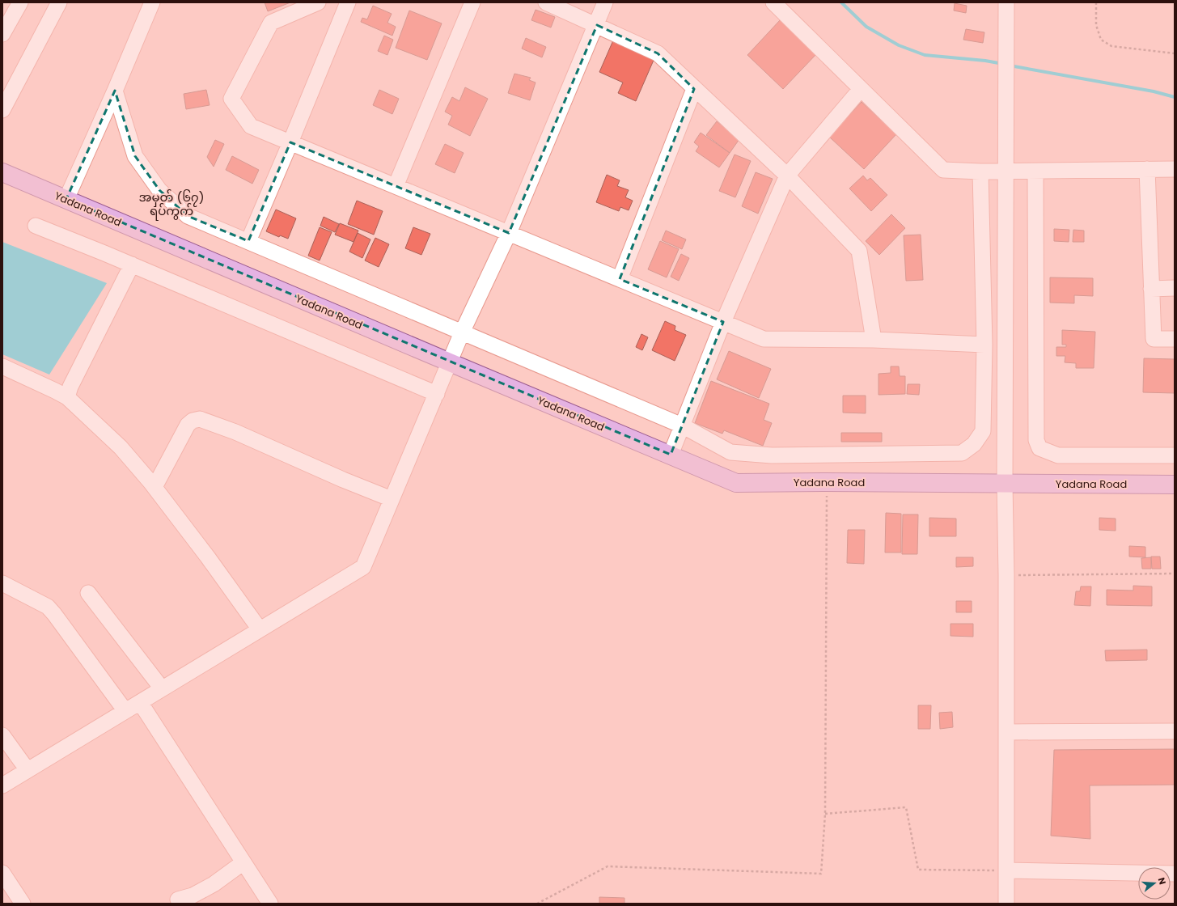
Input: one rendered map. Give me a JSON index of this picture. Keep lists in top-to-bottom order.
{
  "streets": {
    "main road": ["Yadana Road"]
  },
  "districts": ["အမှတ် (၆၇) ရပ်ကွက်"],
  "north": "right"
}
